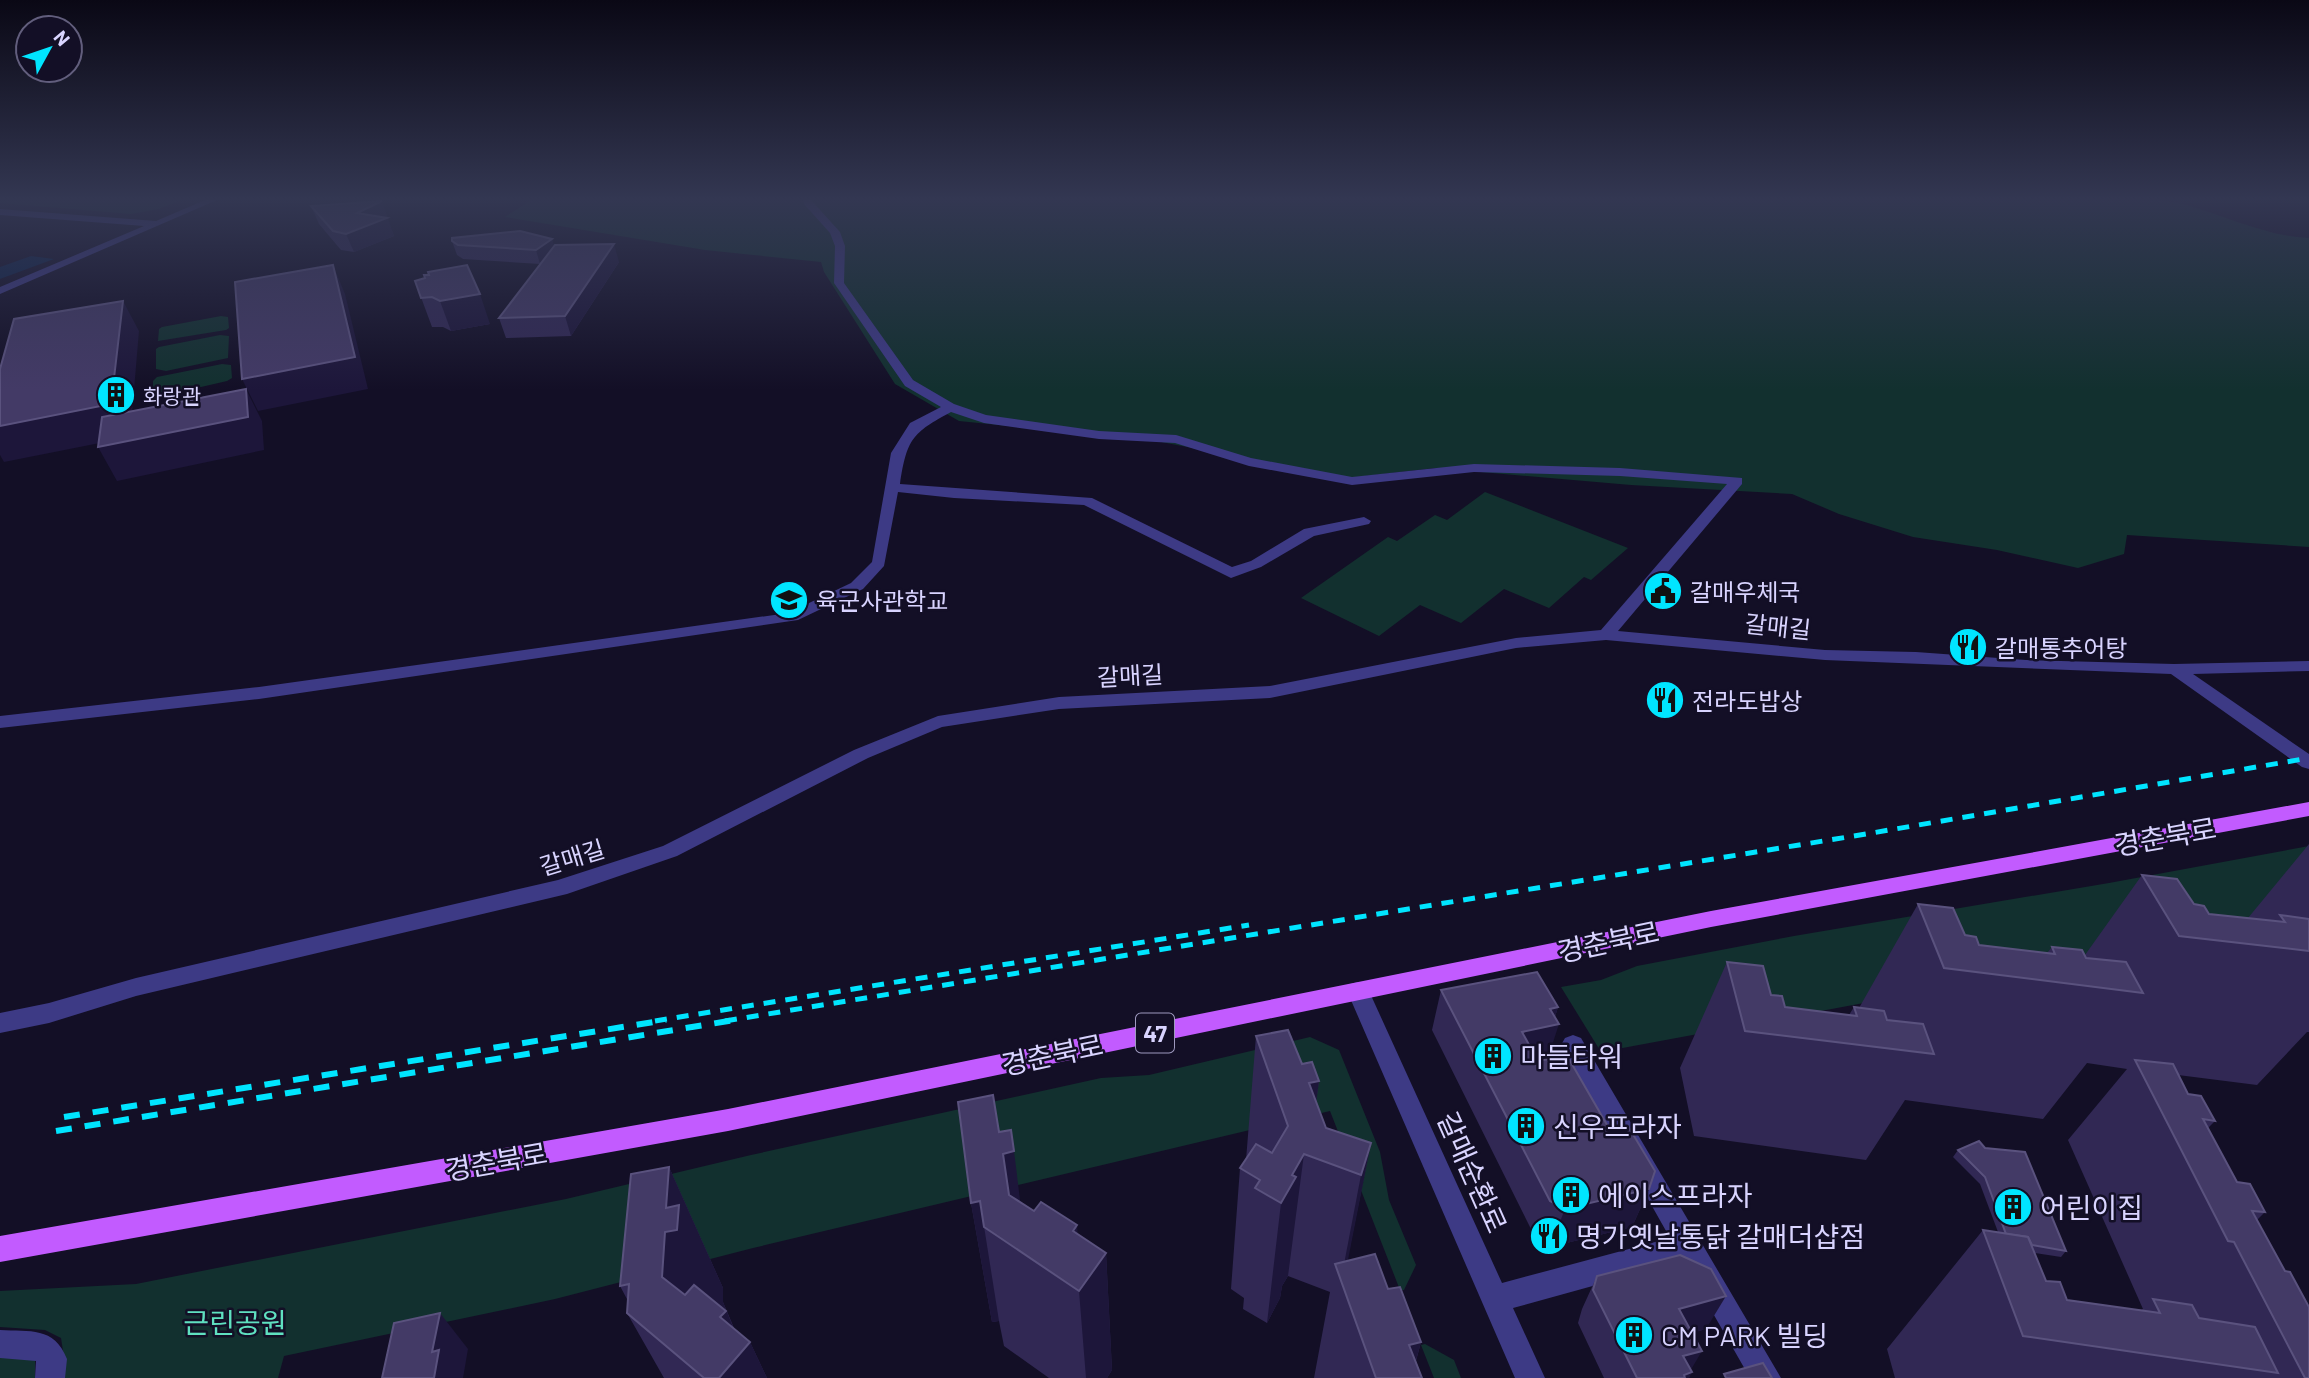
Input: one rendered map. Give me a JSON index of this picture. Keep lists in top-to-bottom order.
{
  "streets": {
    "main road": ["경춘북로", "47"],
    "street": ["갈매길", "갈매순환로"]
  },
  "crossings": [
    ["경춘북로", "갈매순환로"]
  ],
  "parks": ["근린공원"],
  "places": {
    "building": [
      "화랑관",
      "마들타워",
      "신우프라자",
      "에이스프라자",
      "어린이집",
      "CM PARK 빌딩"
    ],
    "public building": ["갈매우체국"],
    "school or university": ["육군사관학교"],
    "restaurant": ["갈매통추어탕", "전라도밥상", "명가옛날통닭 갈매더샵점"]
  },
  "north": "top right"
}
